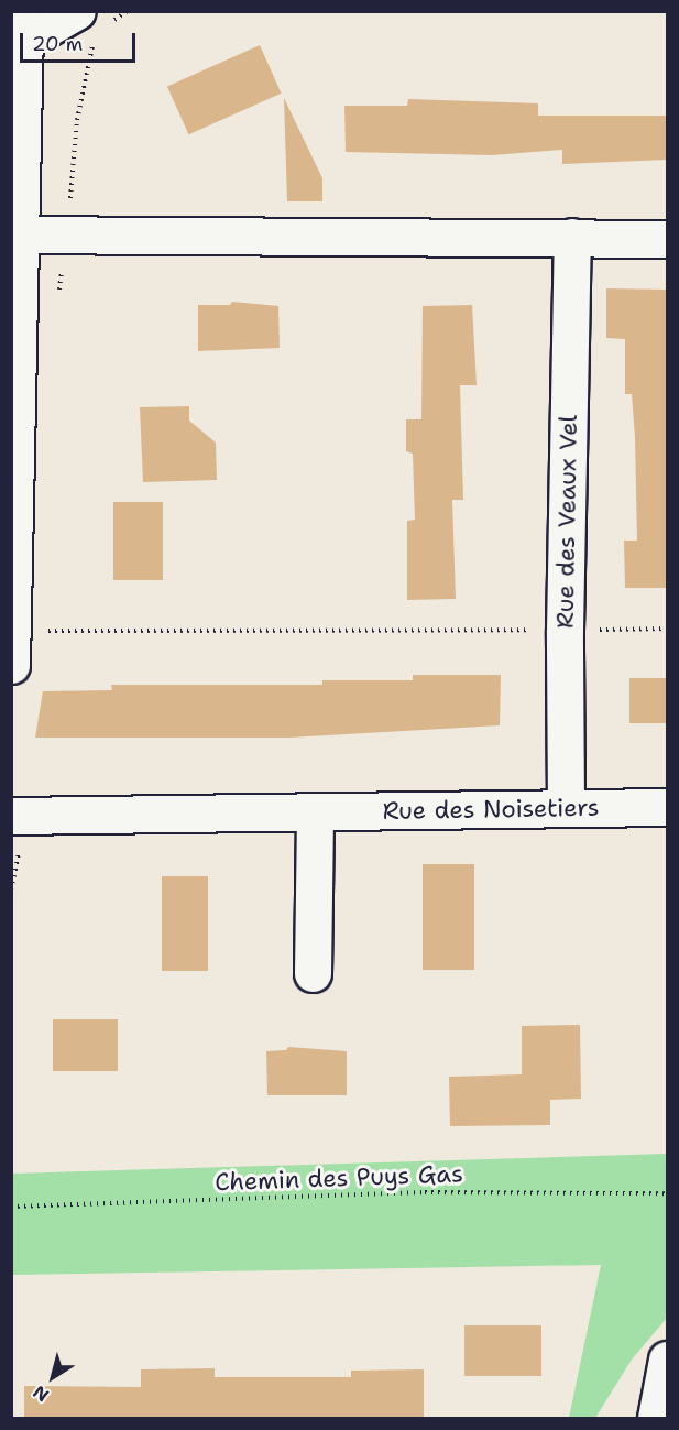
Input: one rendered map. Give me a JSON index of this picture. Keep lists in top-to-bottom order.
{
  "streets": {
    "street": ["Rue des Veaux Vel", "Rue des Noisetiers"],
    "path": ["Chemin des Puys Gas"]
  },
  "crossings": [
    ["Rue des Veaux Vel", "Rue des Noisetiers"]
  ],
  "scale_bar": "20 m",
  "north": "bottom left"
}
